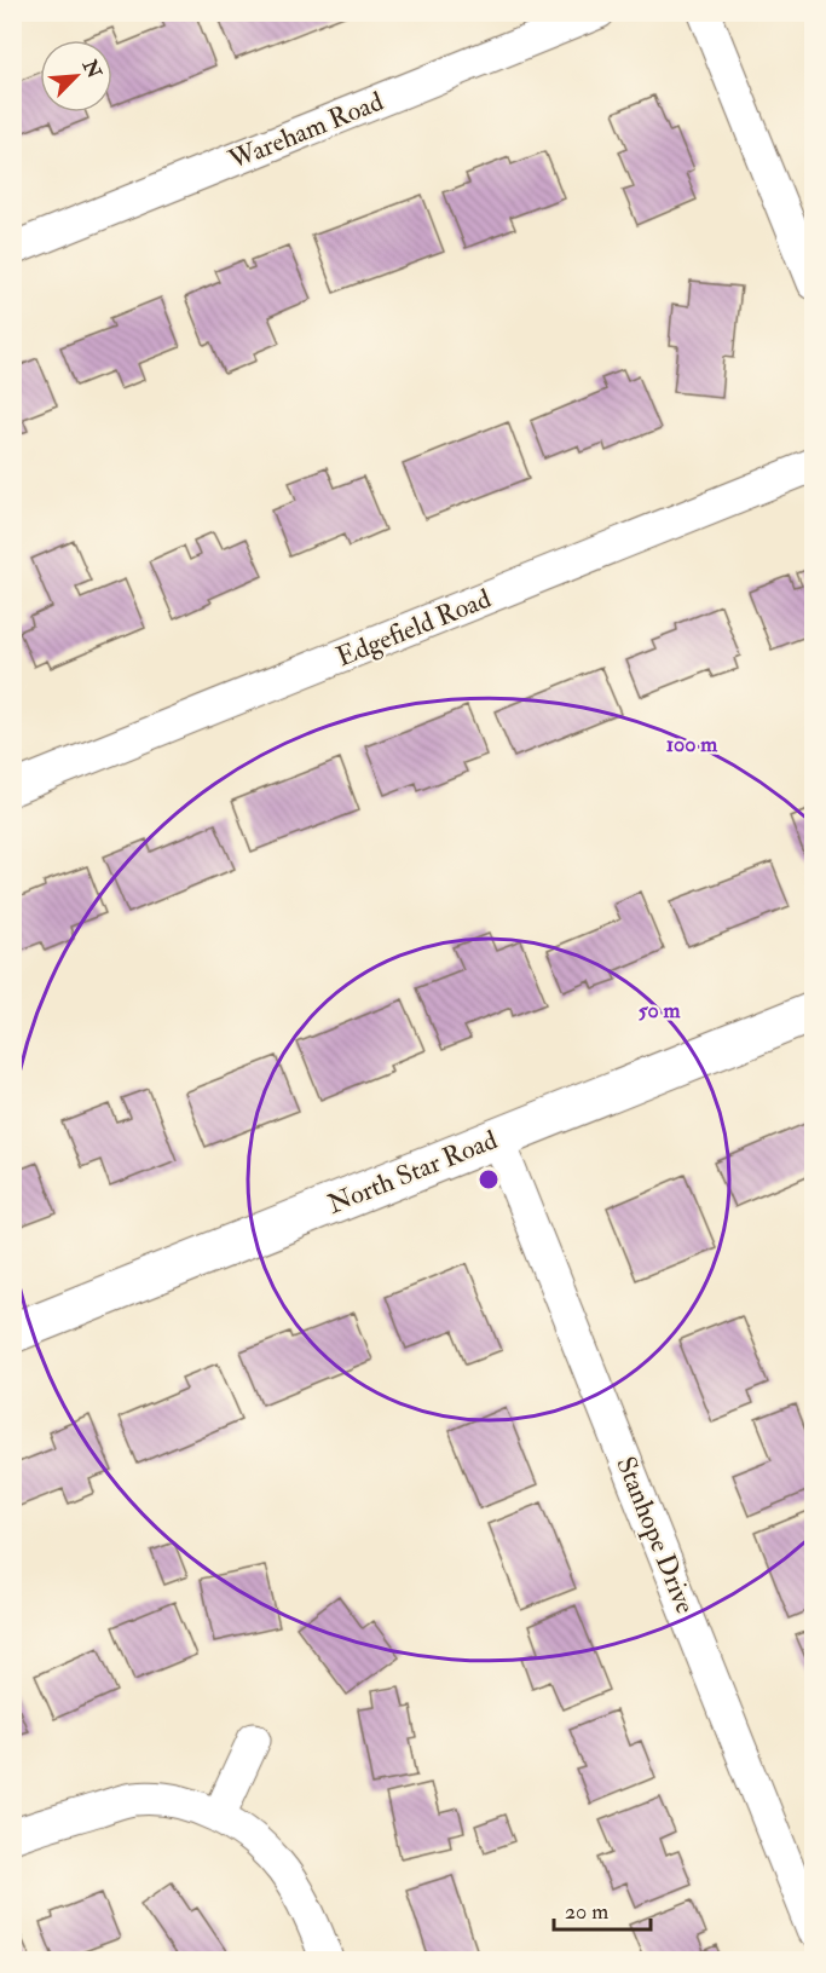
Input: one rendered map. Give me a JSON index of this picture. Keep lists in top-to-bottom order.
{
  "streets": {
    "street": [
      "Wareham Road",
      "Edgefield Road",
      "North Star Road",
      "Stanhope Drive"
    ]
  },
  "crossings": [
    ["North Star Road", "Stanhope Drive"]
  ],
  "scale_bar": "20 m",
  "north": "top right",
  "rings": ["100 m", "50 m"]
}
